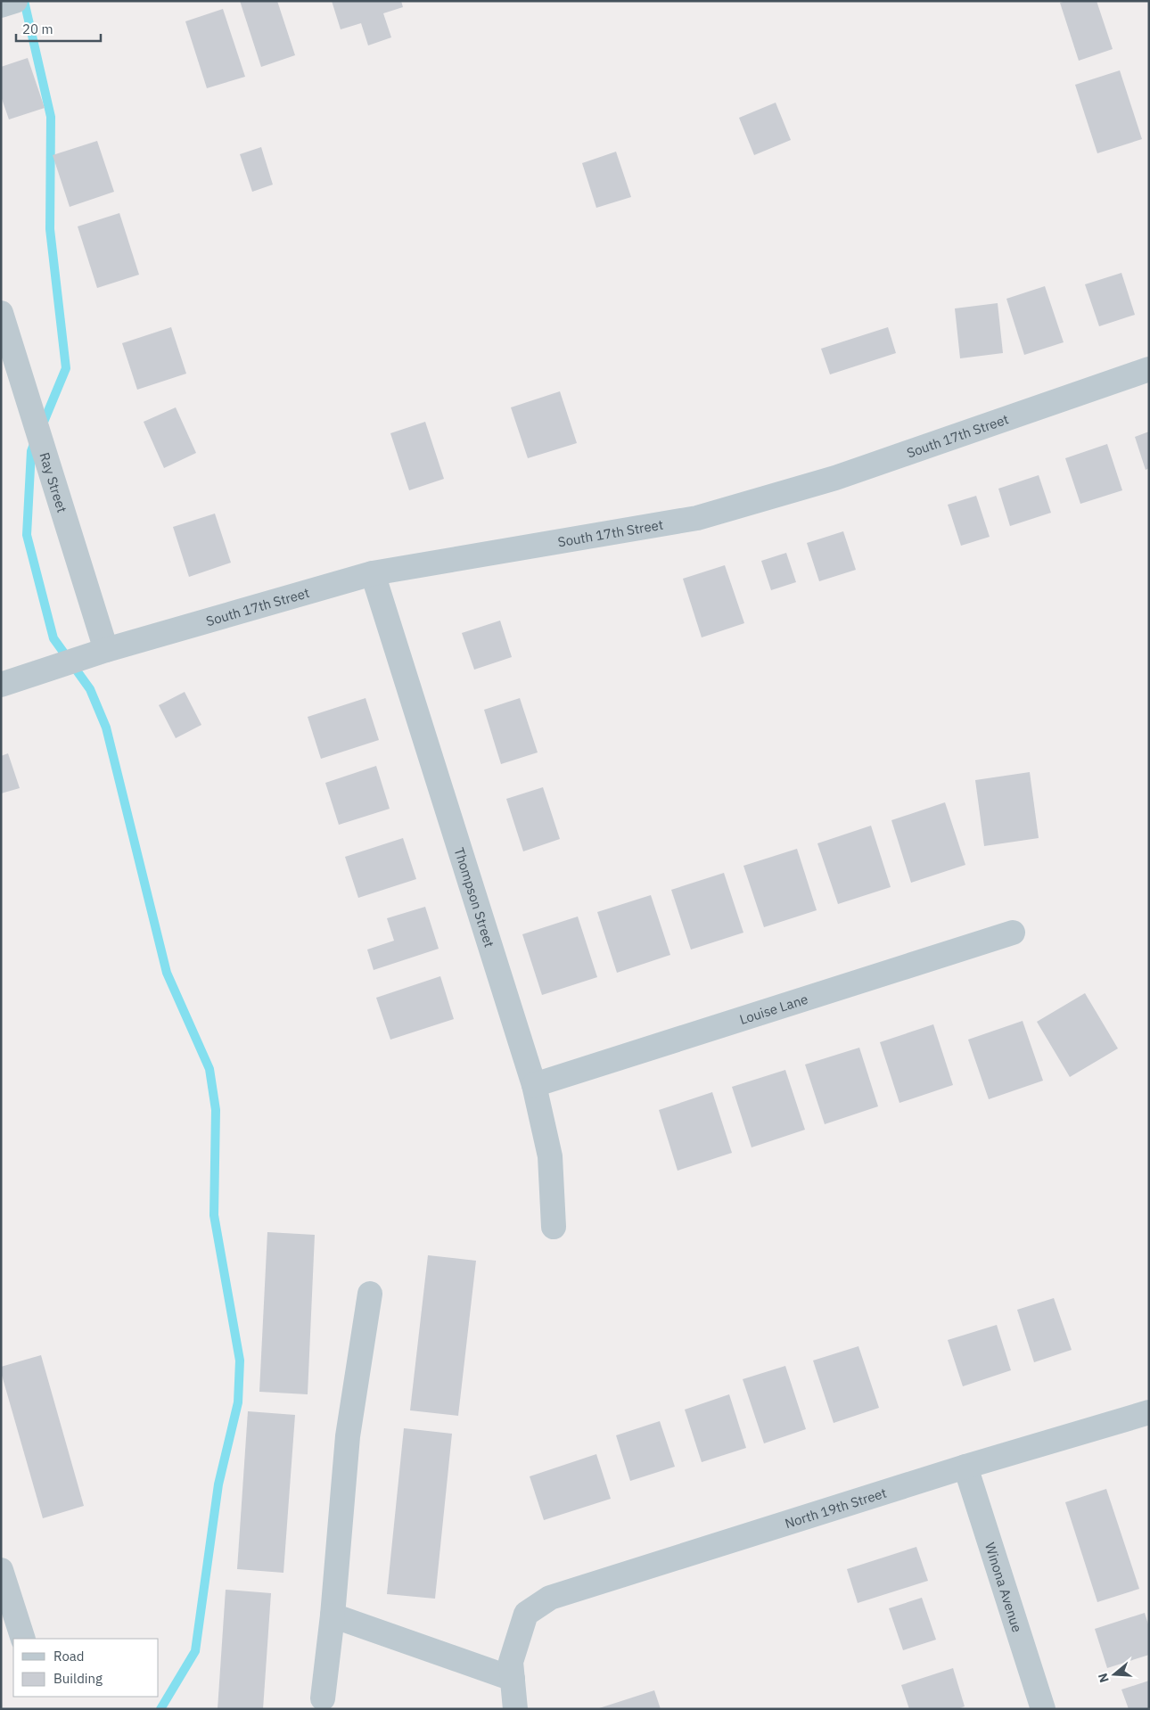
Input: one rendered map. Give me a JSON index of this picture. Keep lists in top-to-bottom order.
{
  "streets": {
    "street": [
      "South 17th Street",
      "Ray Street",
      "Thompson Street",
      "Louise Lane",
      "North 19th Street",
      "Winona Avenue"
    ]
  },
  "crossings": [
    ["South 17th Street", "Ray Street"],
    ["South 17th Street", "Thompson Street"],
    ["Thompson Street", "Louise Lane"],
    ["North 19th Street", "Winona Avenue"]
  ],
  "legend": ["Road", "Building"],
  "scale_bar": "20 m",
  "north": "left"
}
